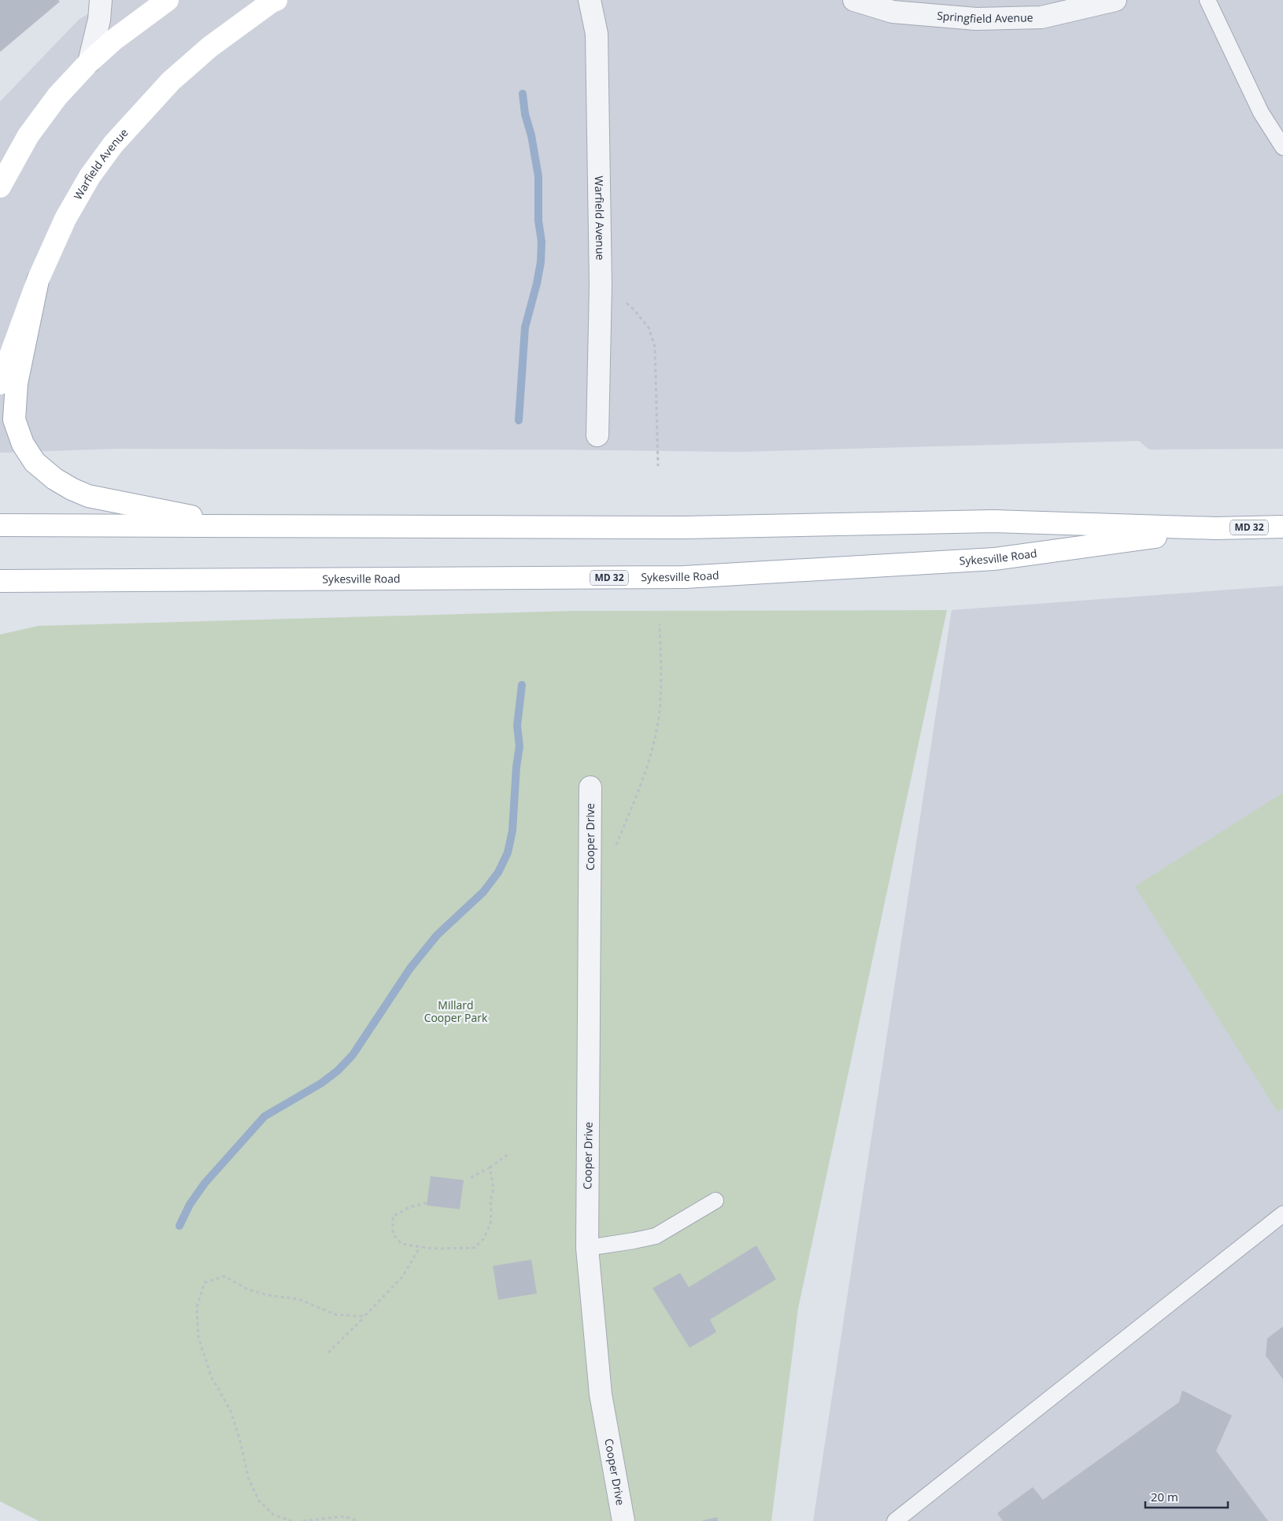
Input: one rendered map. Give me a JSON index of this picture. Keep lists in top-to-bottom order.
{
  "streets": {
    "main road": ["Warfield Avenue", "MD 32", "Sykesville Road"],
    "street": ["Springfield Avenue", "Cooper Drive"]
  },
  "parks": ["Millard Cooper Park"],
  "scale_bar": "20 m"
}
